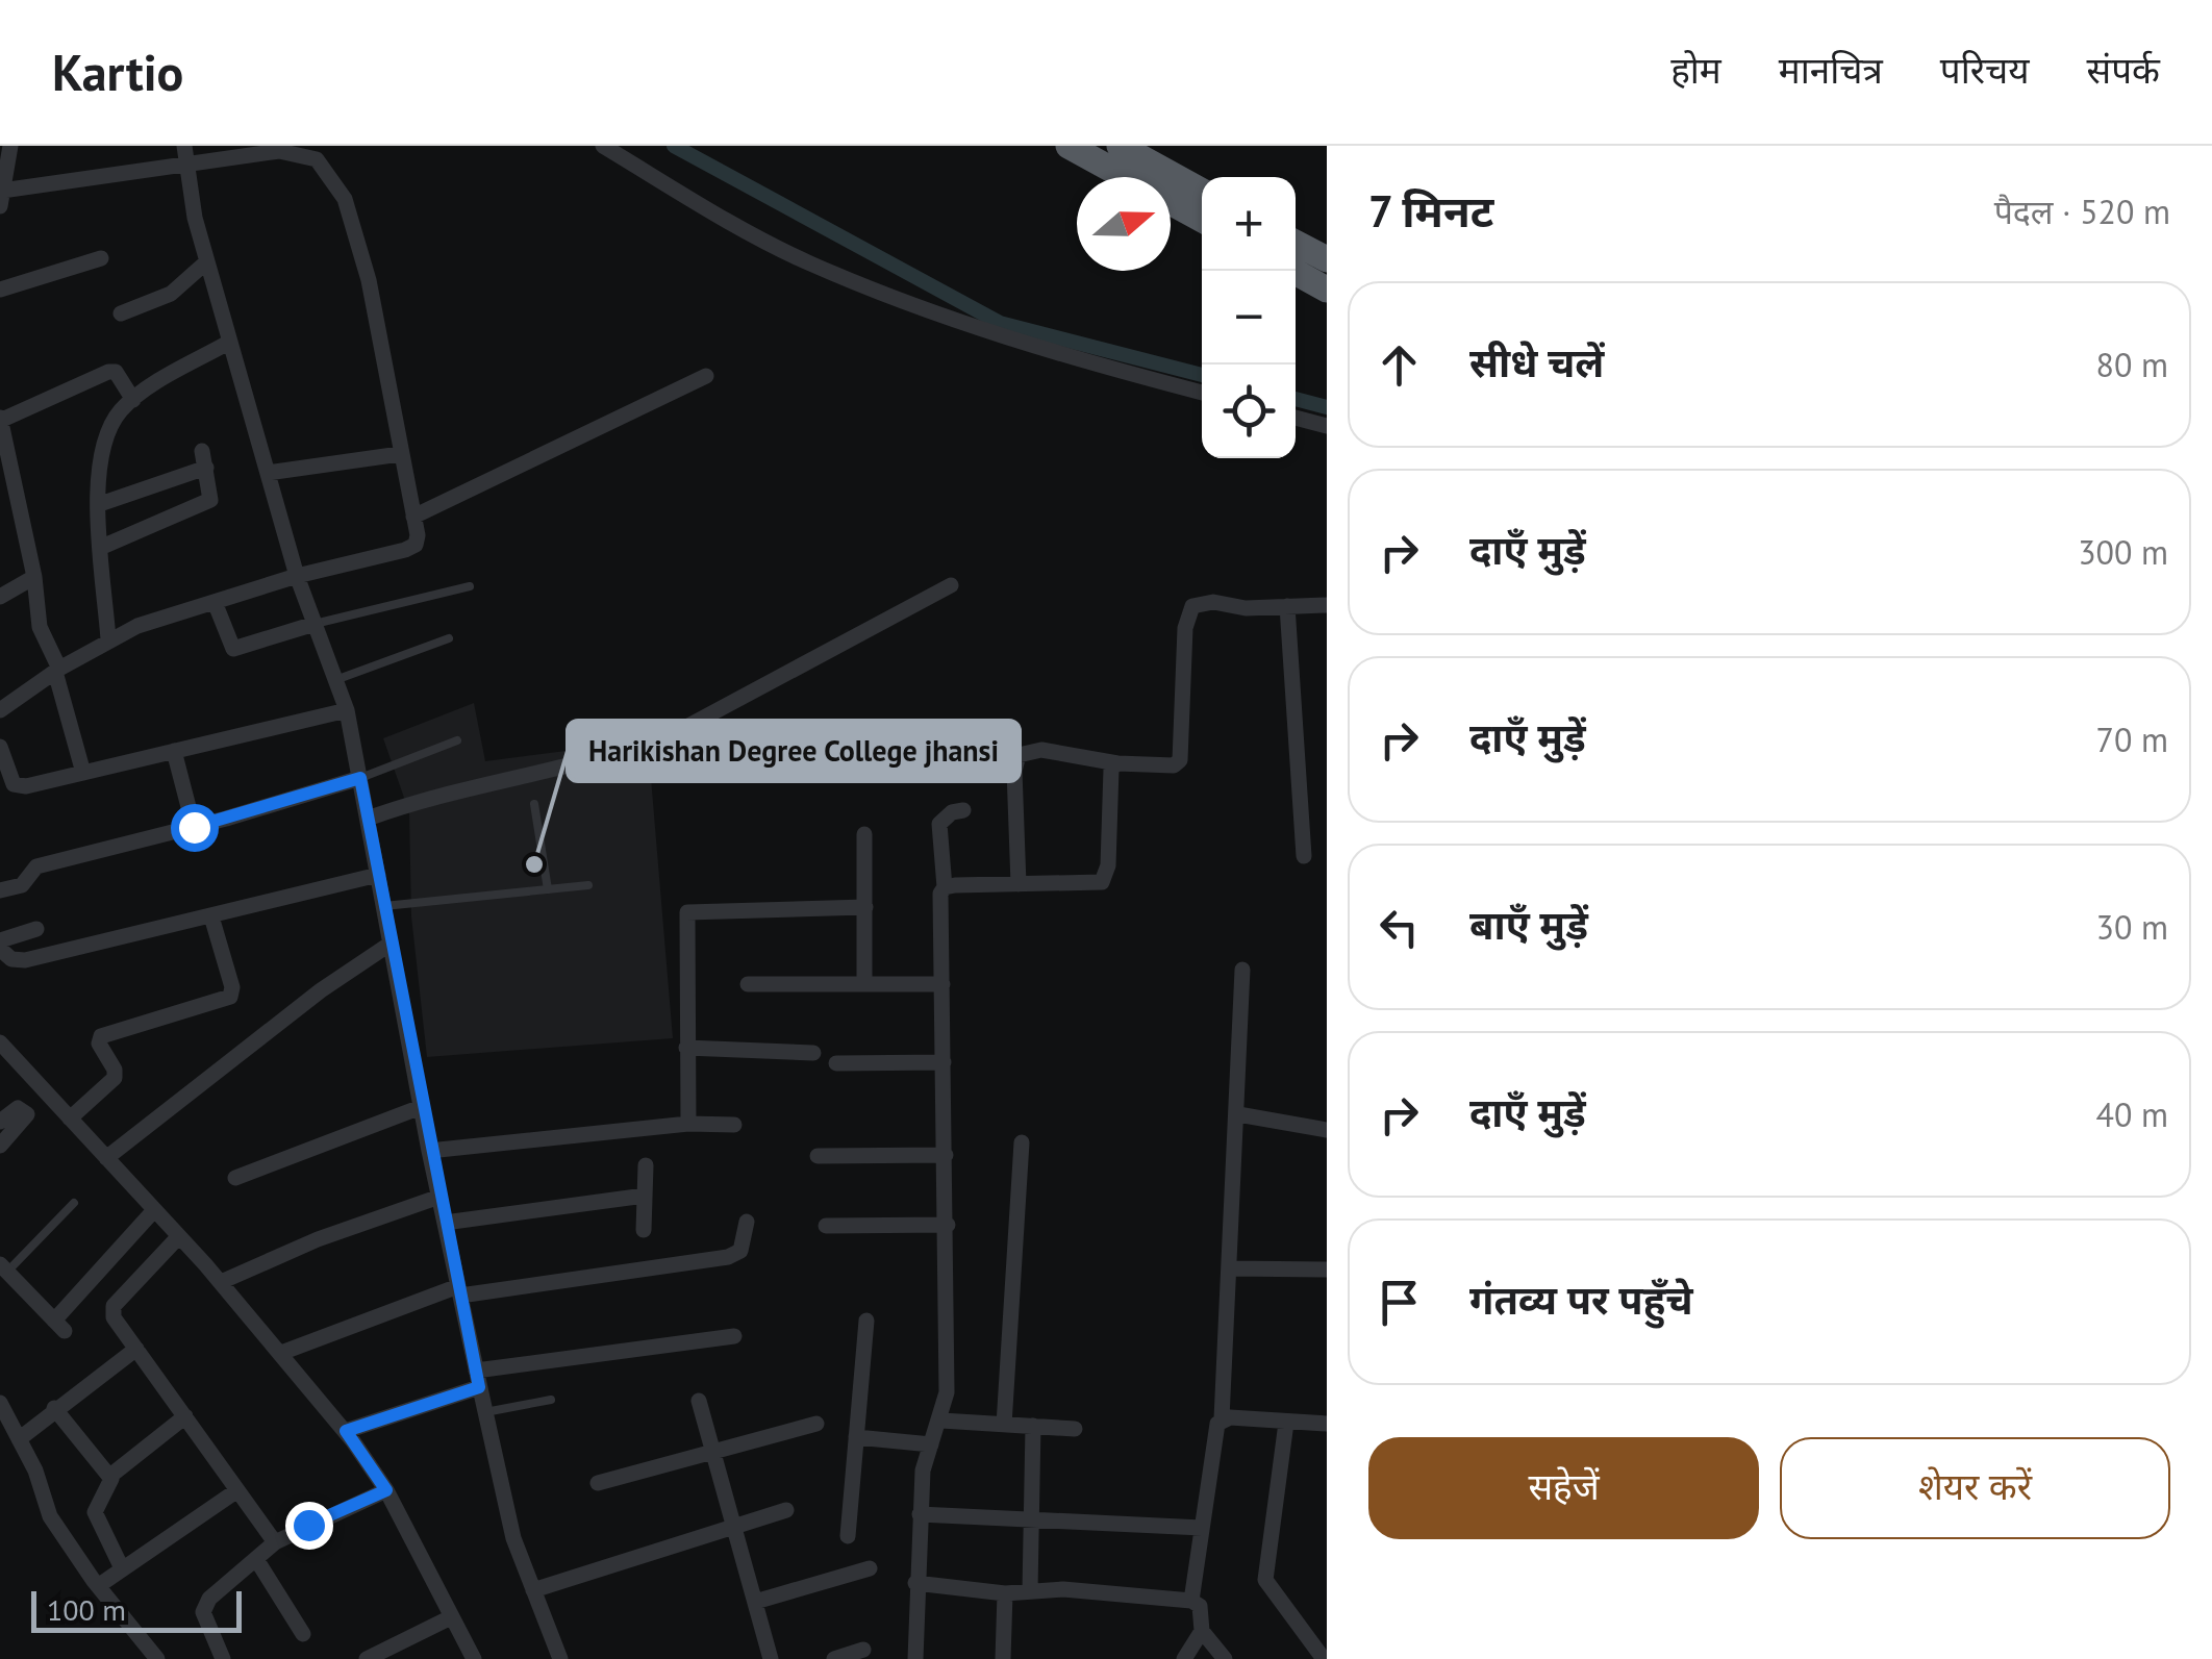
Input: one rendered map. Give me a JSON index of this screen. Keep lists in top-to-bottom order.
{
  "places": ["Harikishan Degree College jhansi"],
  "scale_bar": "100 m",
  "north": "right",
  "page": {
    "header": "Kartio",
    "nav": [
      "होम",
      "मानचित्र",
      "परिचय",
      "संपर्क"
    ],
    "heading": ["7 मिनट", "पैदल · 520 m"],
    "map_buttons": ["+", "−"],
    "list": [
      ["सीधे चलें", "80 m"],
      ["दाएँ मुड़ें", "300 m"],
      ["दाएँ मुड़ें", "70 m"],
      ["बाएँ मुड़ें", "30 m"],
      ["दाएँ मुड़ें", "40 m"],
      "गंतव्य पर पहुँचे"
    ],
    "buttons": ["सहेजें", "शेयर करें"],
    "scale": "100 m"
  }
}
